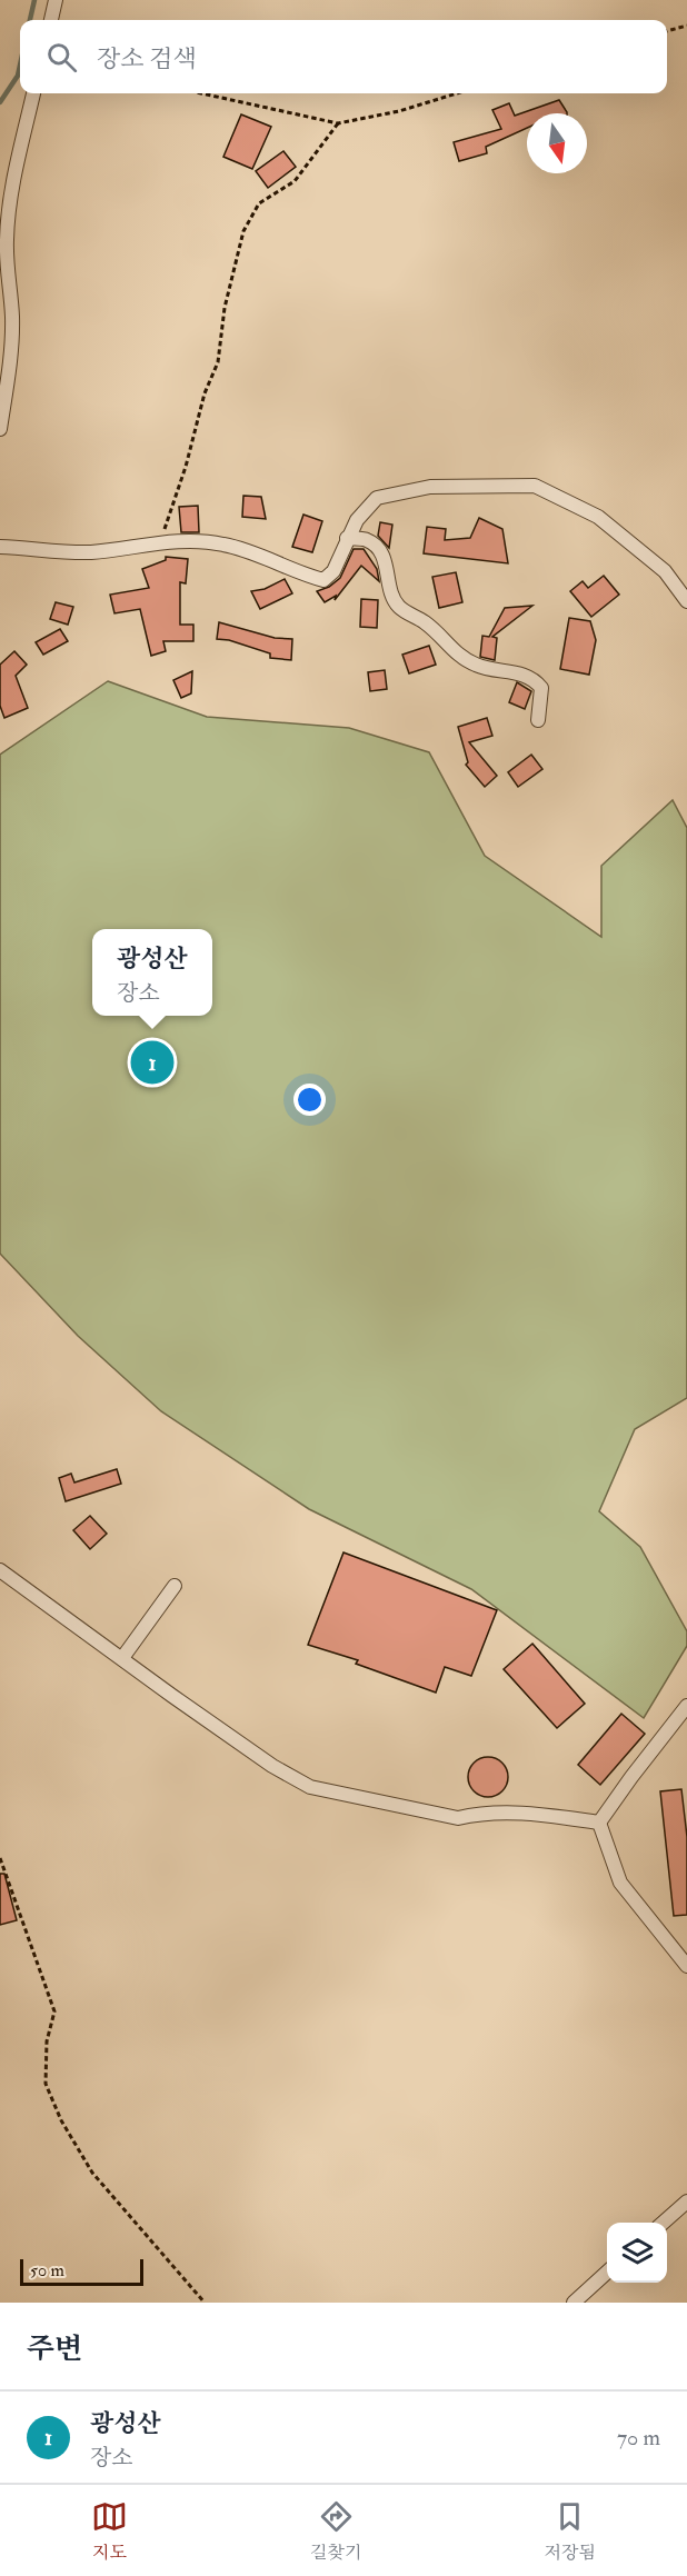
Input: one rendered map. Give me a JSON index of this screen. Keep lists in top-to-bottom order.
{
  "scale_bar": "50 m",
  "north": "bottom",
  "page": {
    "search": "장소 검색",
    "popup": ["광성산", "장소"],
    "pins": "1",
    "scale": "50 m",
    "heading": "주변",
    "list": [
      {
        "mark": "1",
        "name": "광성산",
        "note": "장소",
        "value": "70 m"
      }
    ],
    "nav": ["지도", "길찾기", "저장됨"]
  }
}
